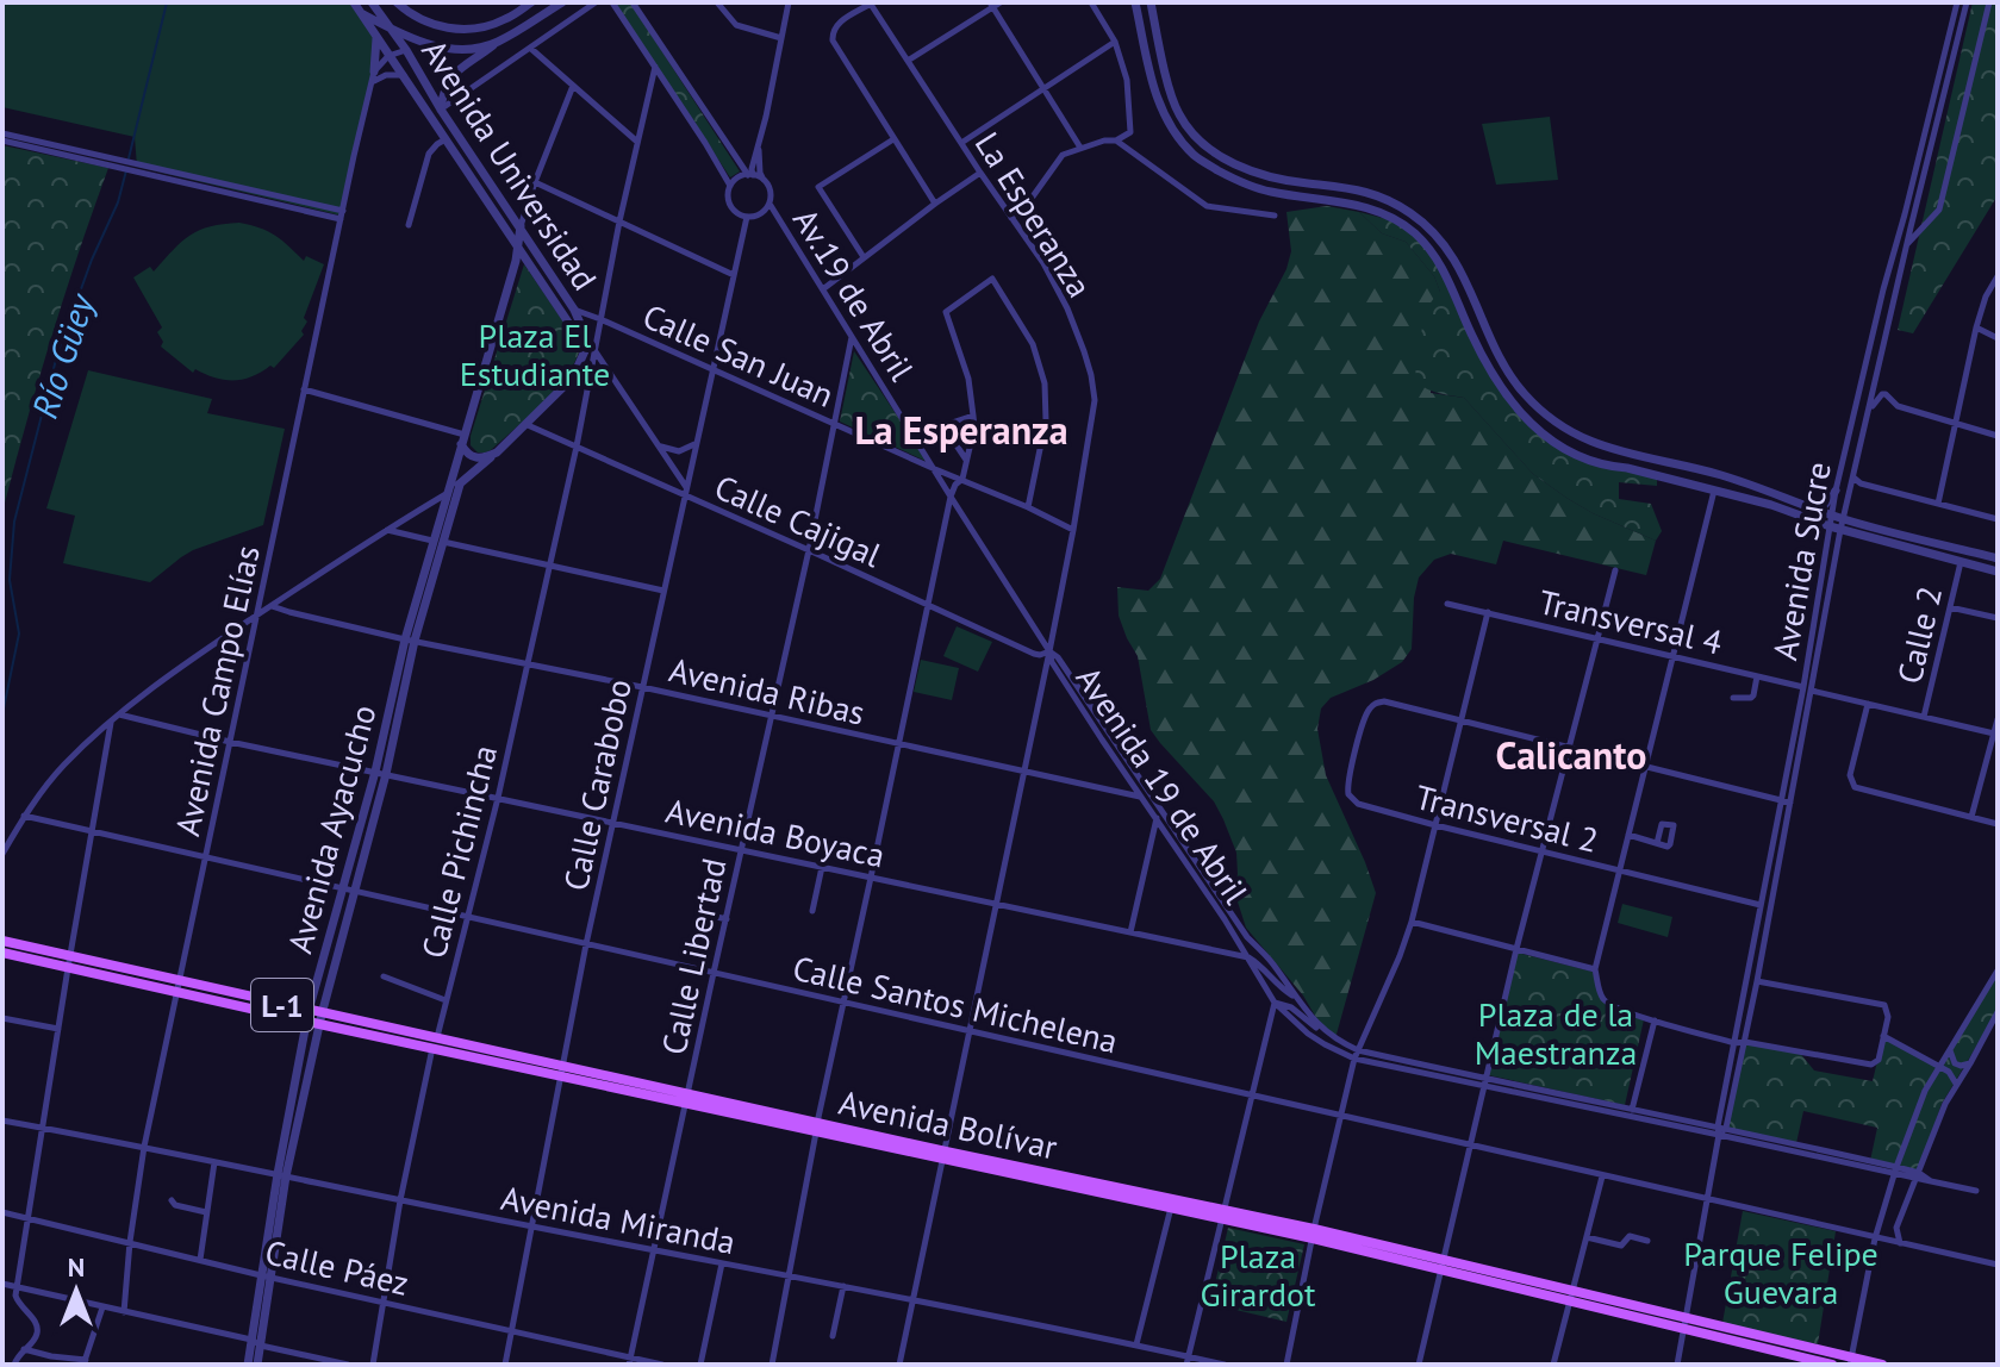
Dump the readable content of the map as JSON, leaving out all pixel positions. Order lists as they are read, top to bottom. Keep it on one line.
{"streets":{"main road":["L-1","Avenida Bolívar"],"street":["Avenida Universidad","La Esperanza","Av.19 de Abril","Calle San Juan","Calle Cajigal","Avenida Sucre","Transversal 4","Calle 2","Avenida Campo Elías","Avenida Ribas","Calle Carabobo","Avenida 19 de Abril","Transversal 2","Avenida Ayacucho","Avenida Boyaca","Calle Pichincha","Calle Libertad","Calle Santos Michelena","Avenida Miranda","Calle Páez"]},"crossings":[["Avenida Universidad","Calle San Juan"],["Avenida Universidad","Avenida Ayacucho"],["Avenida Universidad","Calle Pichincha"],["La Esperanza","Av.19 de Abril"],["La Esperanza","Calle San Juan"],["La Esperanza","Calle Cajigal"],["La Esperanza","Avenida Ribas"],["La Esperanza","Avenida 19 de Abril"],["La Esperanza","Avenida Boyaca"],["La Esperanza","Calle Santos Michelena"],["La Esperanza","Avenida Bolívar"],["La Esperanza","Avenida Miranda"],["Av.19 de Abril","Calle San Juan"],["Av.19 de Abril","Calle Cajigal"],["Av.19 de Abril","Calle Carabobo"],["Av.19 de Abril","Avenida 19 de Abril"],["Av.19 de Abril","Calle Libertad"],["Calle San Juan","Calle Carabobo"],["Calle San Juan","Calle Pichincha"],["Calle San Juan","Calle Libertad"],["Calle Cajigal","Calle Carabobo"],["Calle Cajigal","Avenida 19 de Abril"],["Calle Cajigal","Calle Pichincha"],["Calle Cajigal","Calle Libertad"],["Avenida Sucre","Transversal 4"],["Avenida Sucre","Avenida 19 de Abril"],["Avenida Sucre","Transversal 2"],["Avenida Sucre","Calle Santos Michelena"],["Avenida Sucre","Avenida Bolívar"],["Avenida Campo Elías","Avenida Boyaca"],["Avenida Campo Elías","Calle Santos Michelena"],["Avenida Campo Elías","Avenida Bolívar"],["Avenida Campo Elías","Avenida Miranda"],["Avenida Campo Elías","Calle Páez"],["Avenida Ribas","Calle Carabobo"],["Avenida Ribas","Avenida 19 de Abril"],["Avenida Ribas","Avenida Ayacucho"],["Avenida Ribas","Calle Pichincha"],["Avenida Ribas","Calle Libertad"],["Calle Carabobo","Avenida Boyaca"],["Calle Carabobo","Calle Santos Michelena"],["Calle Carabobo","Avenida Bolívar"],["Calle Carabobo","Avenida Miranda"],["Calle Carabobo","Calle Páez"],["Avenida 19 de Abril","Avenida Boyaca"],["Avenida Ayacucho","Avenida Boyaca"],["Avenida Ayacucho","Calle Santos Michelena"],["Avenida Ayacucho","Avenida Bolívar"],["Avenida Ayacucho","Avenida Miranda"],["Avenida Ayacucho","Calle Páez"],["Avenida Boyaca","Calle Pichincha"],["Avenida Boyaca","Calle Libertad"],["Calle Pichincha","Calle Santos Michelena"],["Calle Pichincha","Avenida Bolívar"],["Calle Pichincha","Avenida Miranda"],["Calle Pichincha","Calle Páez"],["Calle Libertad","Calle Santos Michelena"],["Calle Libertad","Avenida Bolívar"],["Calle Libertad","Avenida Miranda"],["Calle Libertad","Calle Páez"]],"districts":["La Esperanza","Calicanto"],"water":["Río Güey"],"parks":["Plaza El Estudiante","Plaza de la Maestranza","Parque Felipe Guevara","Plaza Girardot"],"north":"top"}
